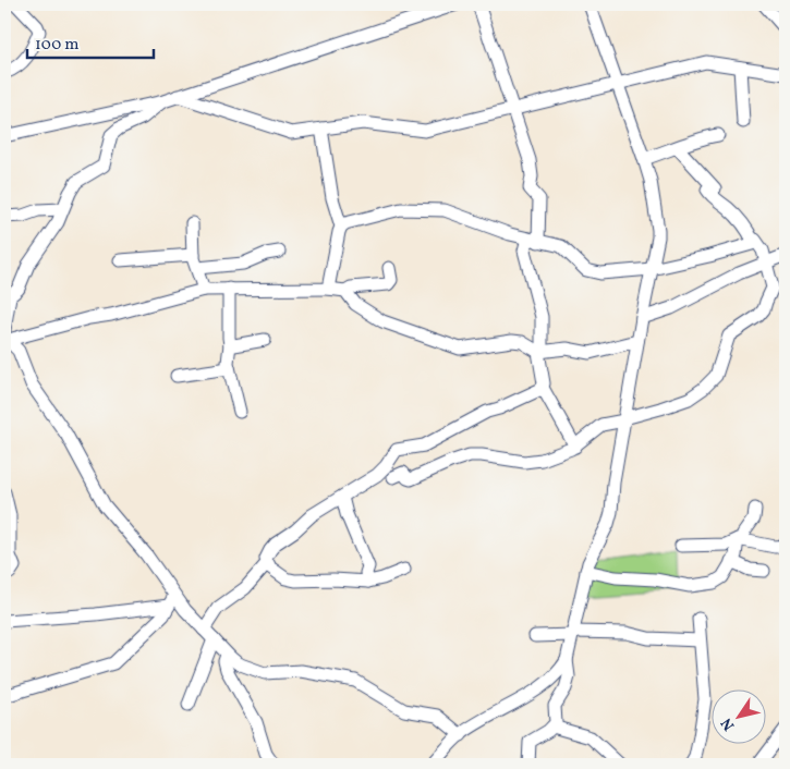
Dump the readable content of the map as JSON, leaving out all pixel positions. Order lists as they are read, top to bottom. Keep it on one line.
{"scale_bar":"100 m","north":"bottom left"}
